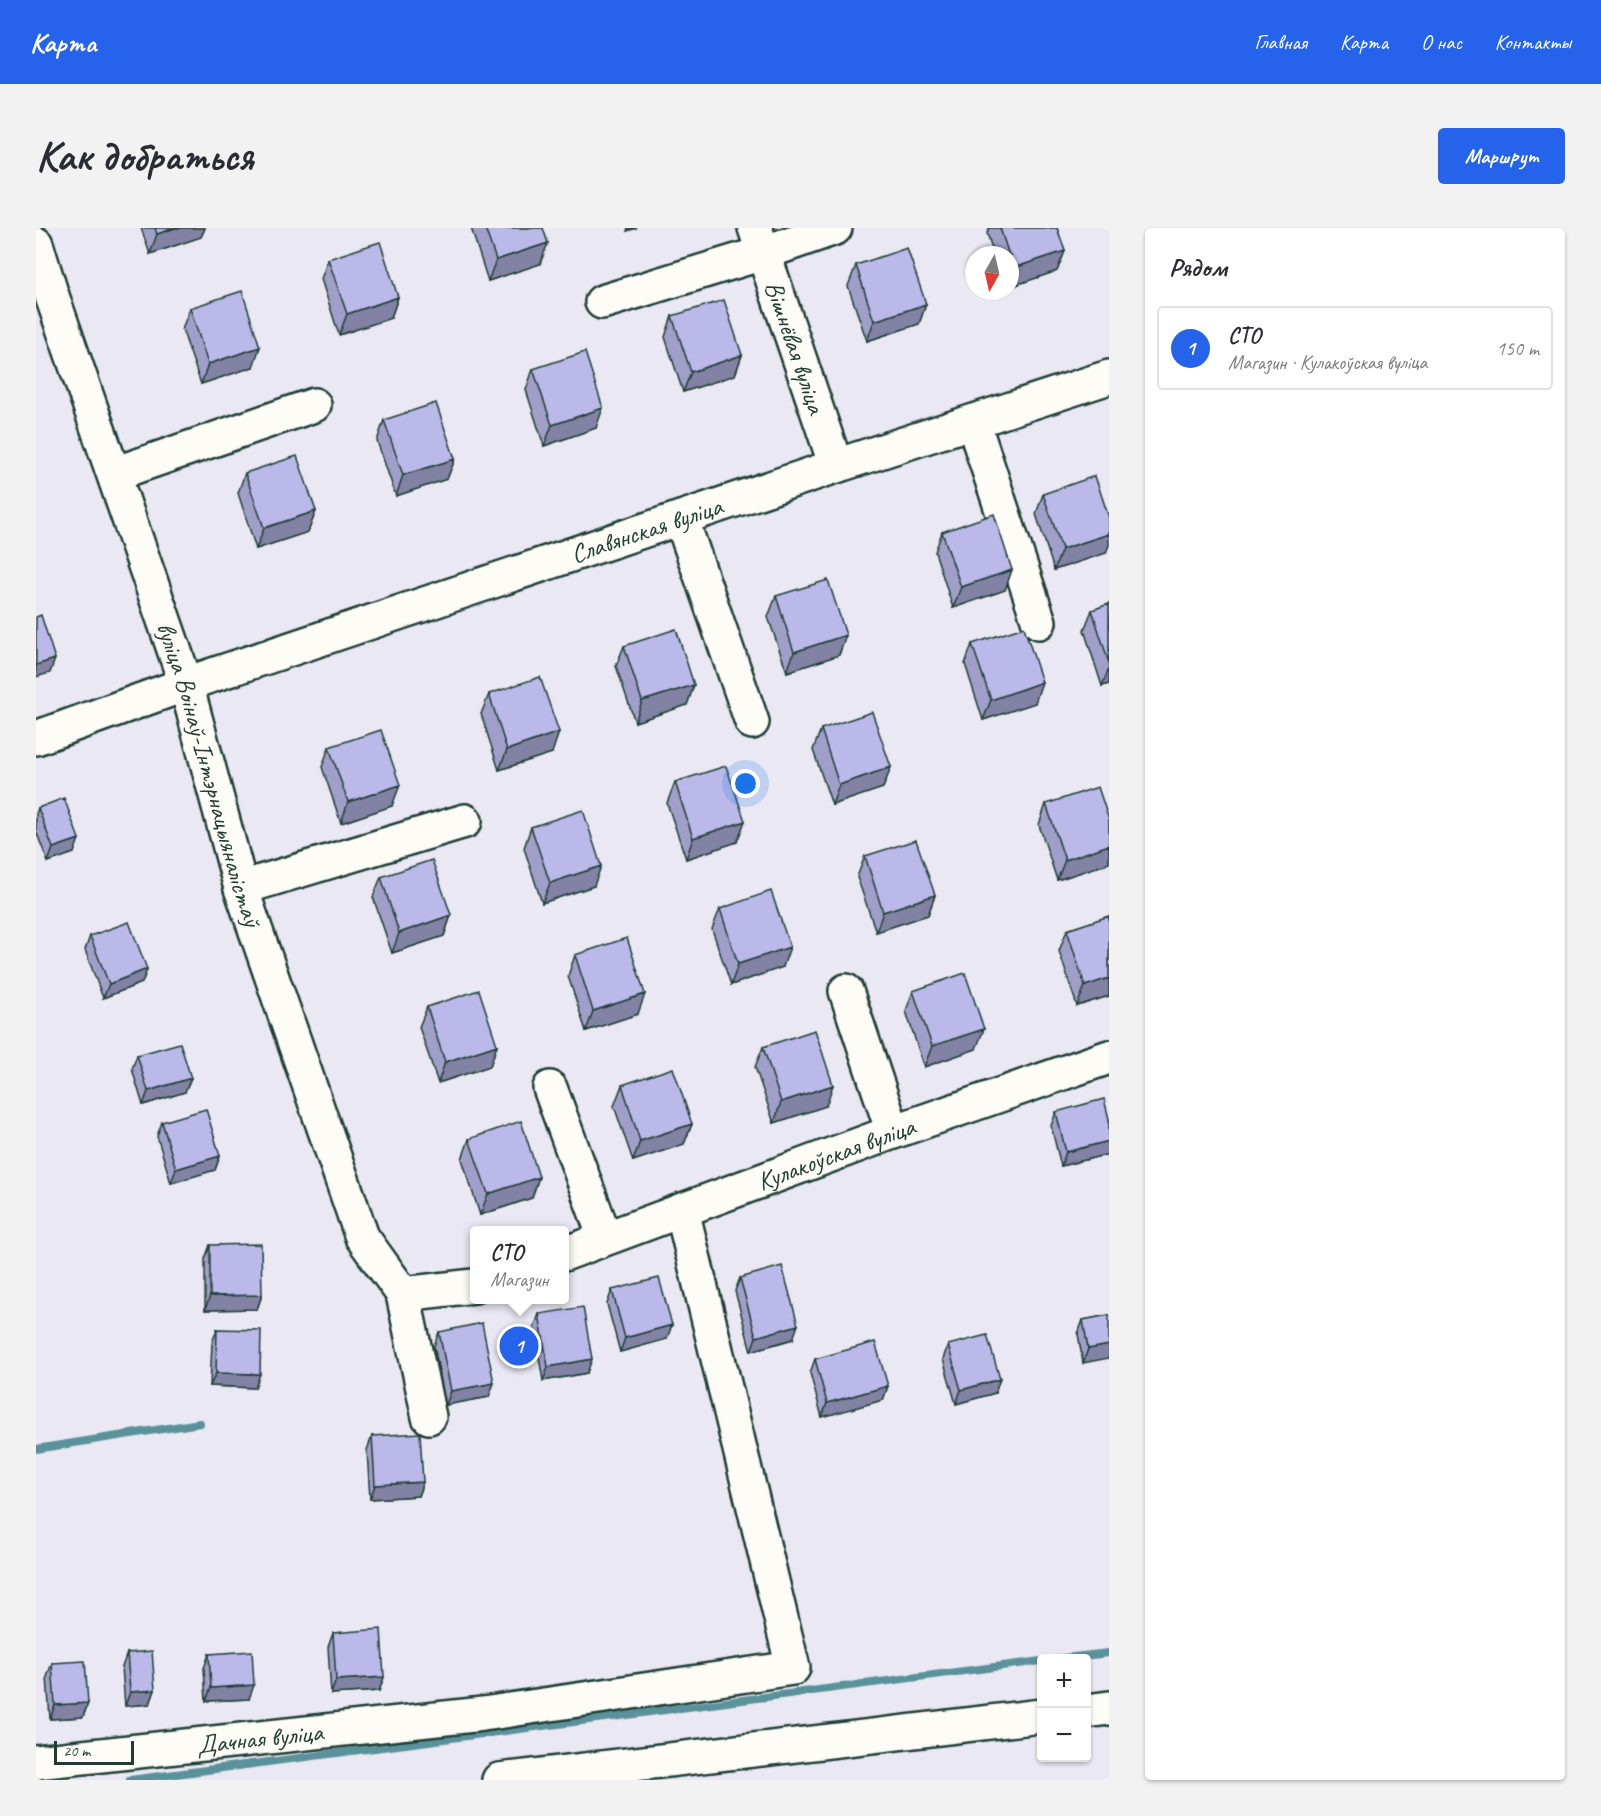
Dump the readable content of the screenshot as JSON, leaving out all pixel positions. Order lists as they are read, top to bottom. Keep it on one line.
{"streets":{"street":["Вішнёвая вуліца","Славянская вуліца","вуліца Воінаў-Інтэрнацыяналістаў","Кулакоўская вуліца","Дачная вуліца"]},"crossings":[["Вішнёвая вуліца","Славянская вуліца"],["Славянская вуліца","вуліца Воінаў-Інтэрнацыяналістаў"],["Кулакоўская вуліца","Дачная вуліца"]],"scale_bar":"20 m","north":"bottom","page":{"header":"Карта","nav":["Главная","Карта","О нас","Контакты"],"buttons":"Маршрут","title":"Как добраться","heading":"Рядом","list":[{"mark":"1","name":"СТО","note":"Магазин · Кулакоўская вуліца","value":"150 m"}],"popup":["СТО","Магазин"],"pins":"1","map_buttons":["+","−"],"scale":"20 m"}}
